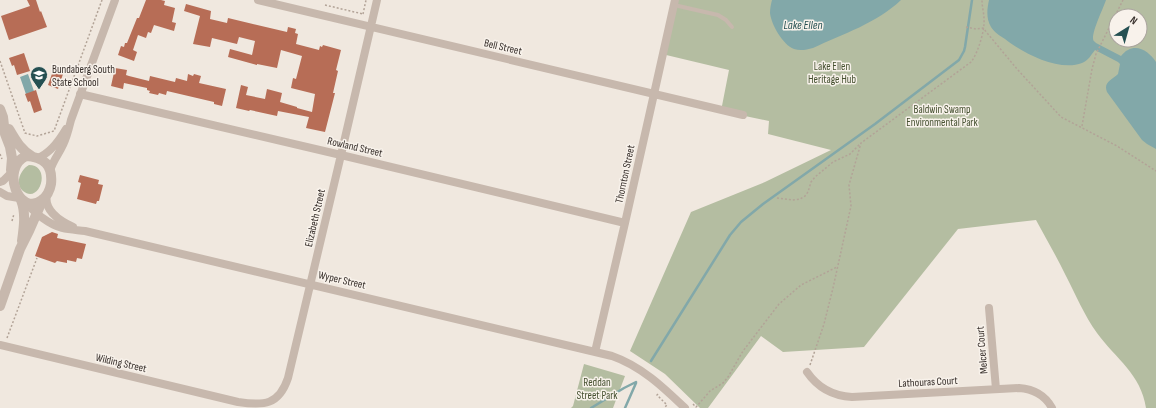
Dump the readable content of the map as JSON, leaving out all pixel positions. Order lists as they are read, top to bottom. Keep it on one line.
{"streets":{"street":["Bell Street","Rowland Street","Thornton Street","Elizabeth Street","Wyper Street","Melcer Court","Wilding Street","Lathouras Court"]},"crossings":[["Bell Street","Thornton Street"],["Bell Street","Elizabeth Street"],["Rowland Street","Thornton Street"],["Rowland Street","Elizabeth Street"],["Thornton Street","Wyper Street"],["Elizabeth Street","Wyper Street"],["Elizabeth Street","Wilding Street"],["Melcer Court","Lathouras Court"]],"water":["Lake Ellen"],"parks":["Lake Ellen Heritage Hub","Baldwin Swamp Environmental Park","Reddan Street Park"],"places":{"school or university":["Bundaberg South State School"]},"north":"top right"}
